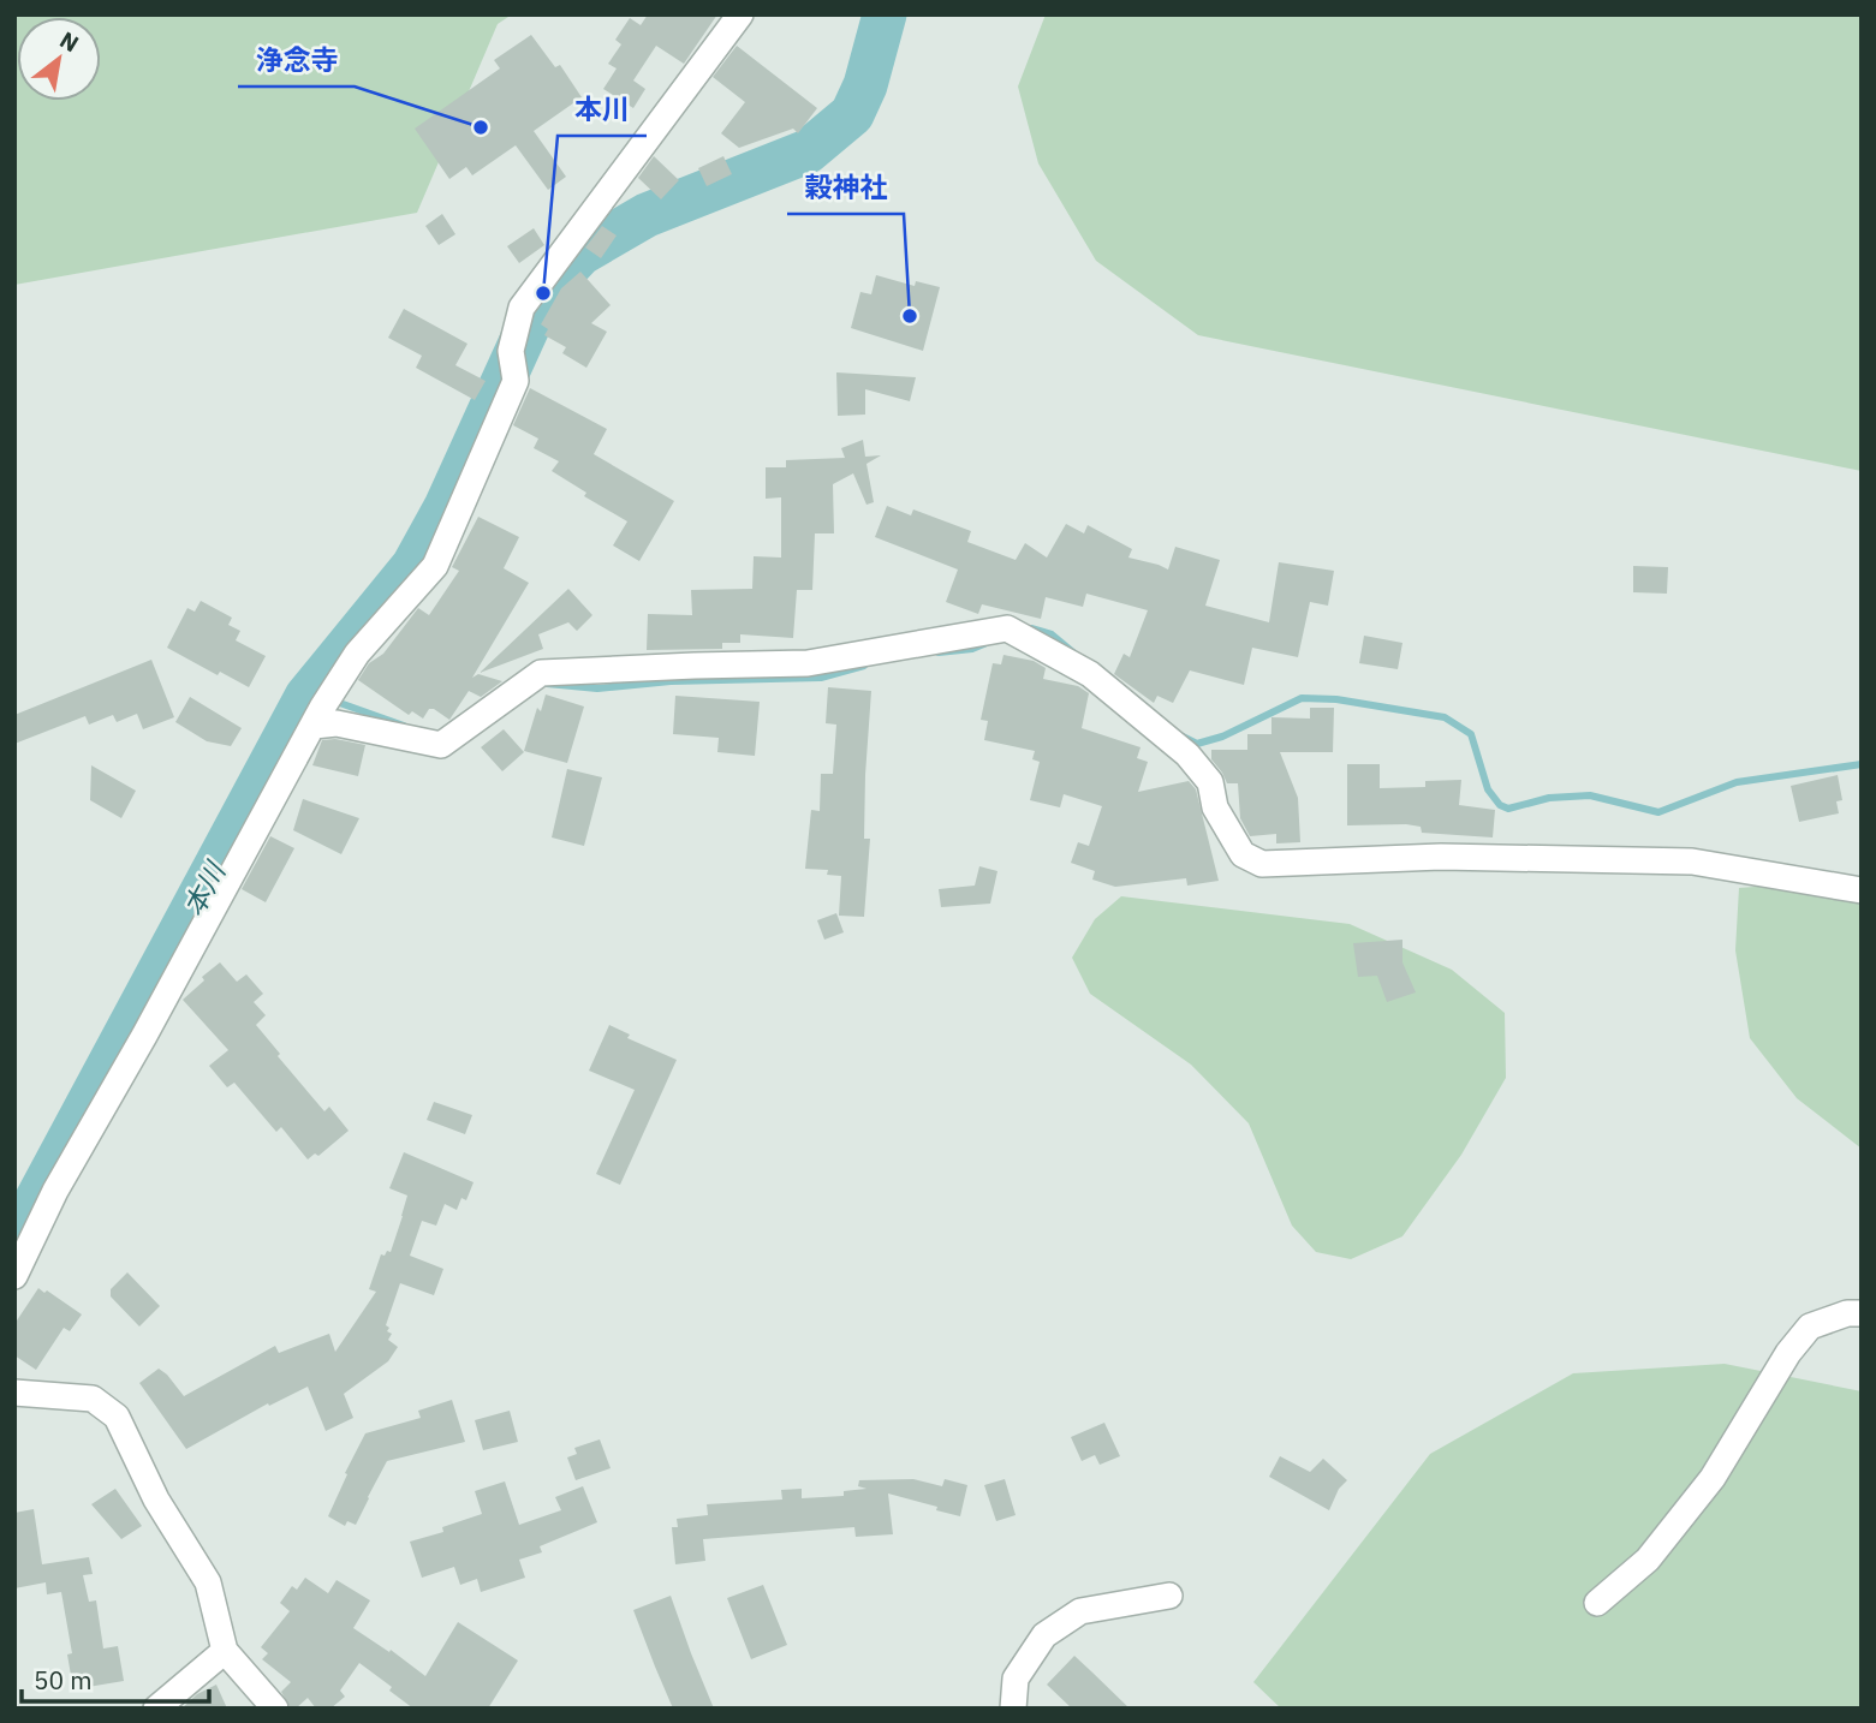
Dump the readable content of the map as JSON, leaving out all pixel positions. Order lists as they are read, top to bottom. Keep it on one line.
{"water":["本川"],"places":["浄念寺","本川","穀神社"],"scale_bar":"50 m","north":"top right"}
